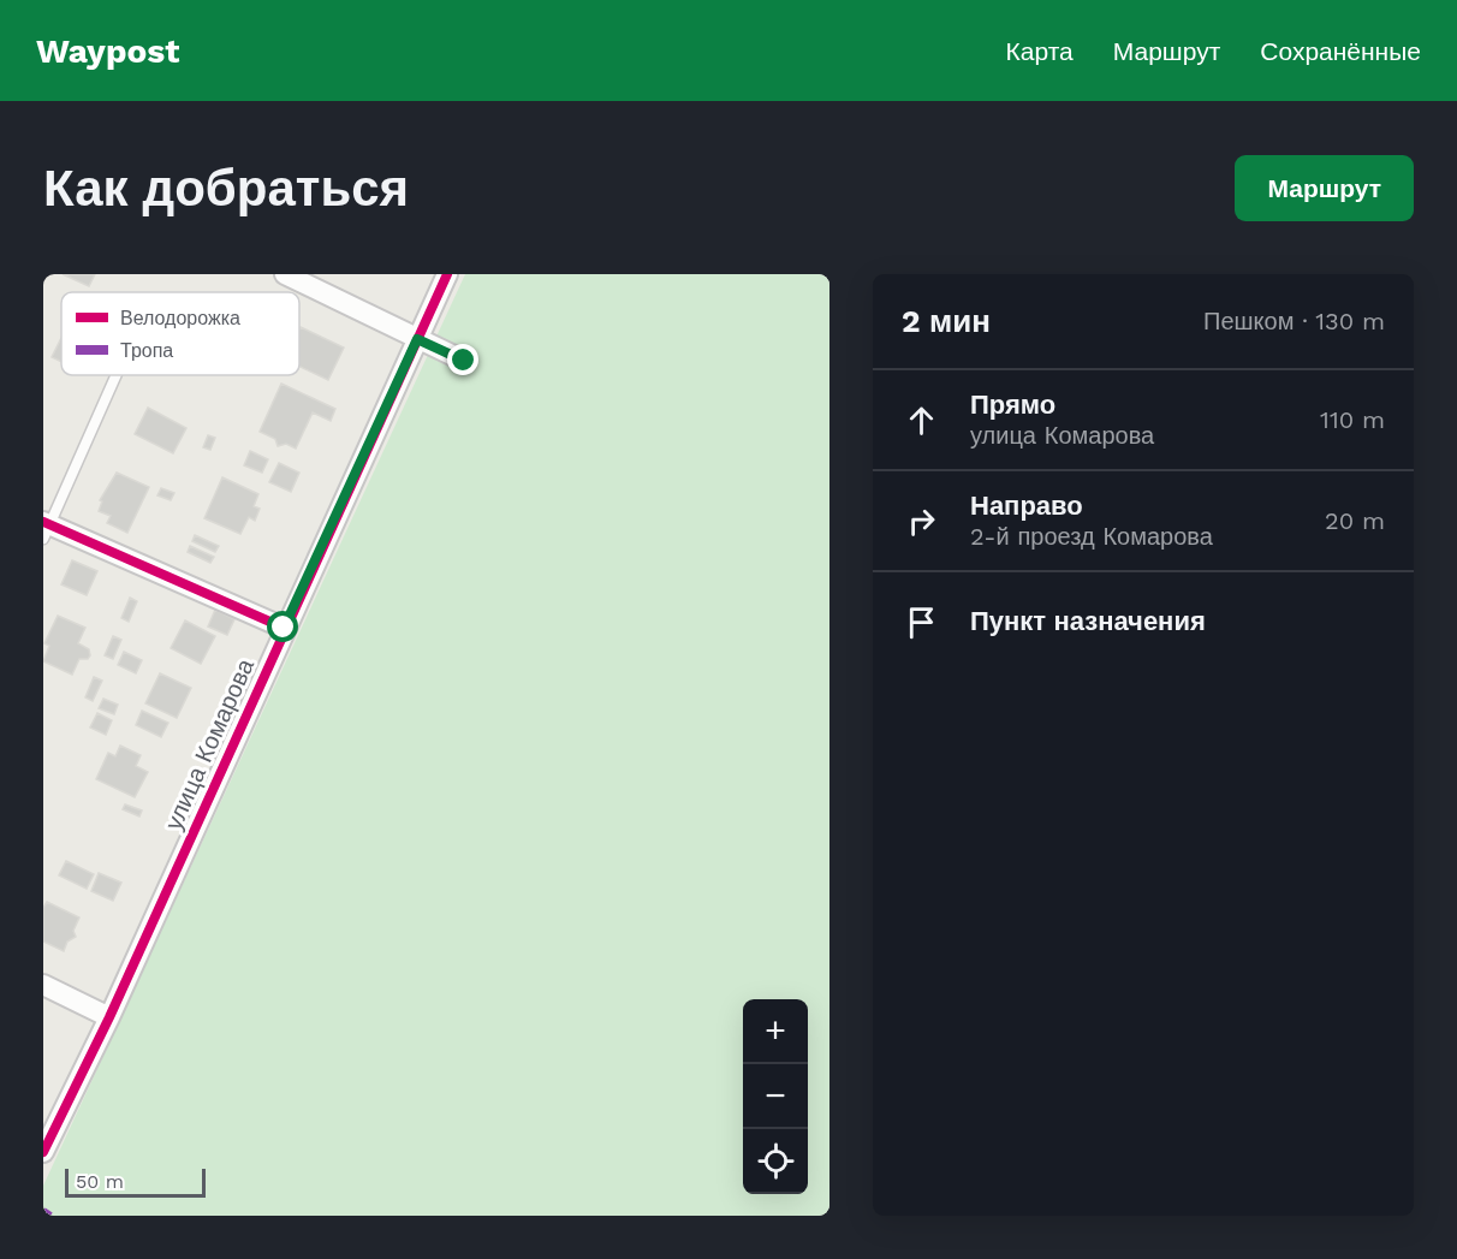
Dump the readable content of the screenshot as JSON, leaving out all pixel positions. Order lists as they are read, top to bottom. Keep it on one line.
{"streets":{"street":["улица Комарова"]},"legend":["Велодорожка","Тропа"],"scale_bar":"50 m","page":{"header":"Waypost","nav":["Карта","Маршрут","Сохранённые"],"buttons":"Маршрут","title":"Как добраться","heading":["2 мин","Пешком · 130 m"],"list":[["Прямо","улица Комарова","110 m"],["Направо","2-й проезд Комарова","20 m"],"Пункт назначения"],"map_buttons":["+","−"],"scale":"50 m"}}
